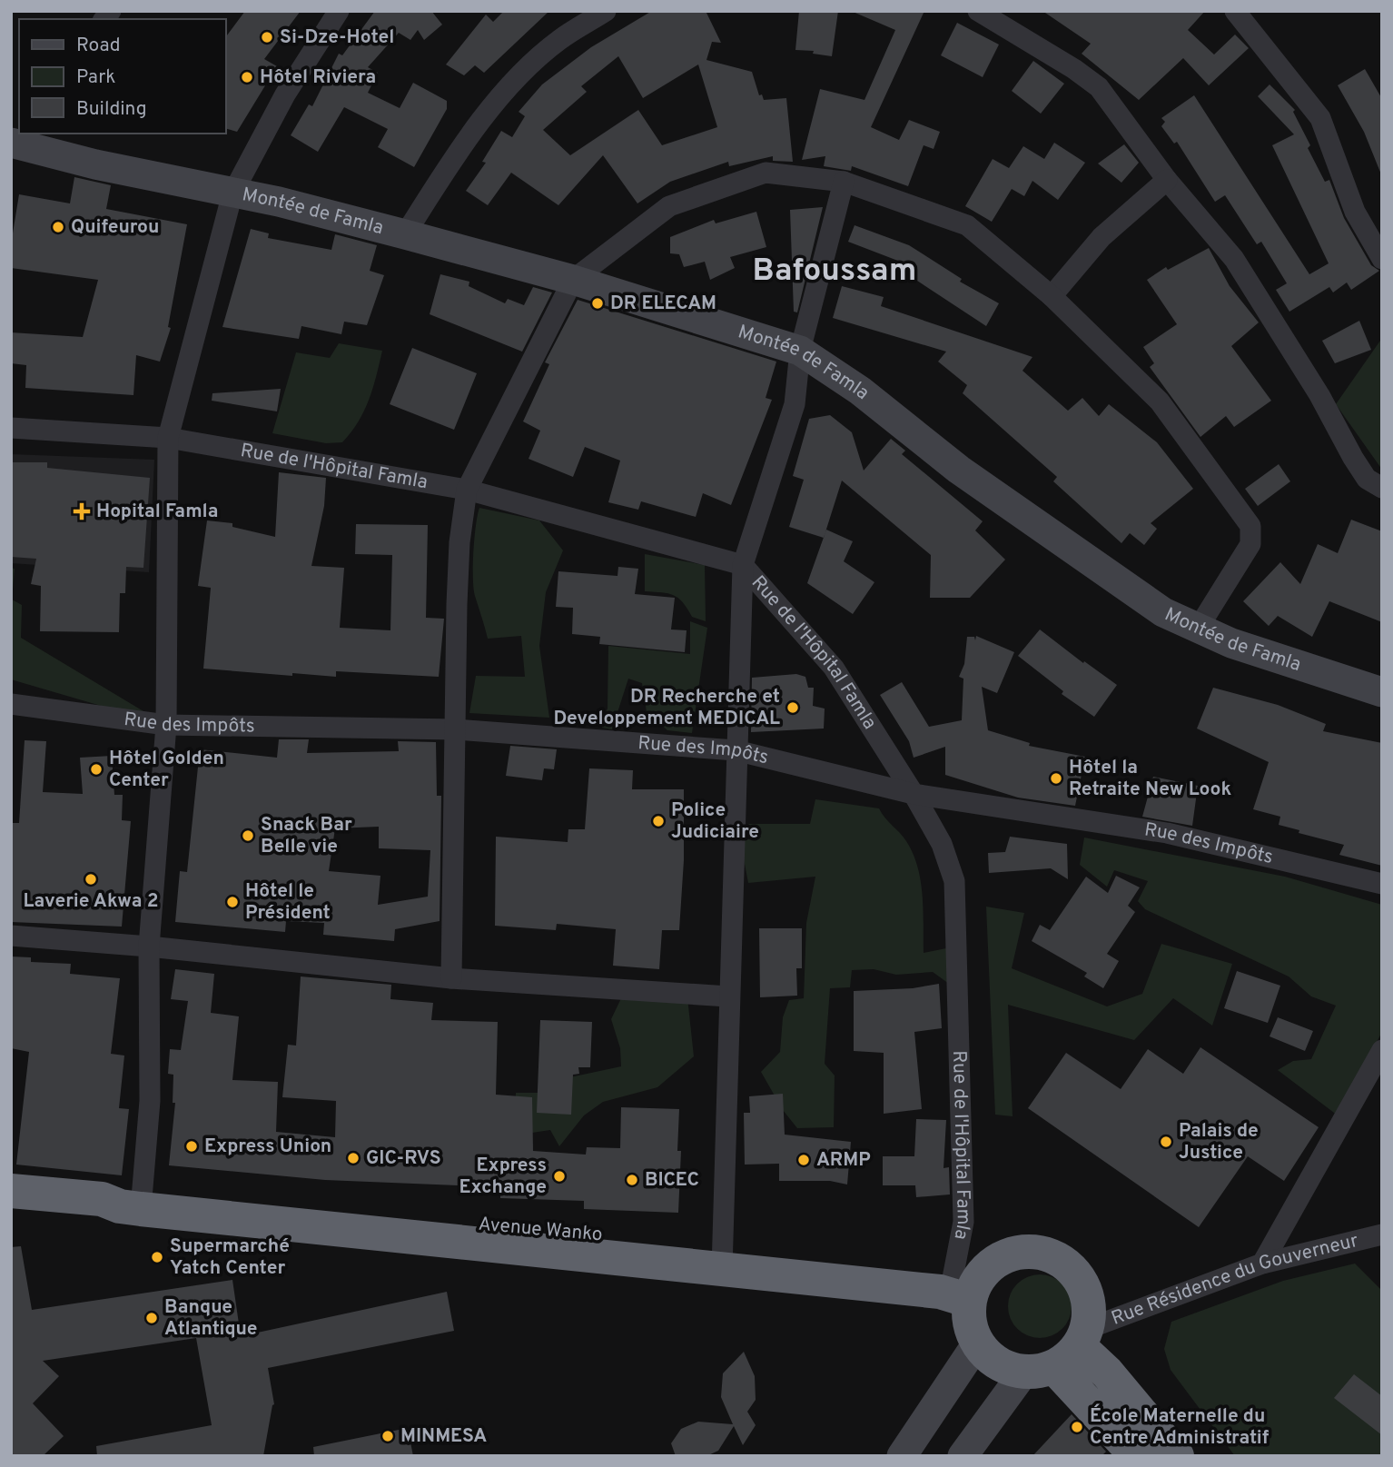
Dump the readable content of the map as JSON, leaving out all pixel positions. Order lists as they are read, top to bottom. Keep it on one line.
{"streets":{"highway":["Avenue Wanko"],"street":["Montée de Famla","Rue de l'Hôpital Famla","Rue des Impôts","Rue Résidence du Gouverneur"]},"crossings":[["Rue de l'Hôpital Famla","Rue des Impôts"],["Rue de l'Hôpital Famla","Avenue Wanko"],["Rue de l'Hôpital Famla","Rue Résidence du Gouverneur"],["Avenue Wanko","Rue Résidence du Gouverneur"]],"districts":["Bafoussam"],"places":{"other":["Si-Dze-Hotel","Hôtel Riviera","Quifeurou","DR ELECAM","DR Recherche et Developpement MEDICAL","Hôtel Golden Center","Hôtel la Retraite New Look","Police Judiciaire","Snack Bar Belle vie","Laverie Akwa 2","Hôtel le Président","Palais de Justice","Express Union","GIC-RVS","ARMP","Express Exchange","BICEC","Supermarché Yatch Center","Banque Atlantique","École Maternelle du Centre Administratif","MINMESA"],"health":["Hopital Famla"]},"legend":["Road","Park","Building"]}
